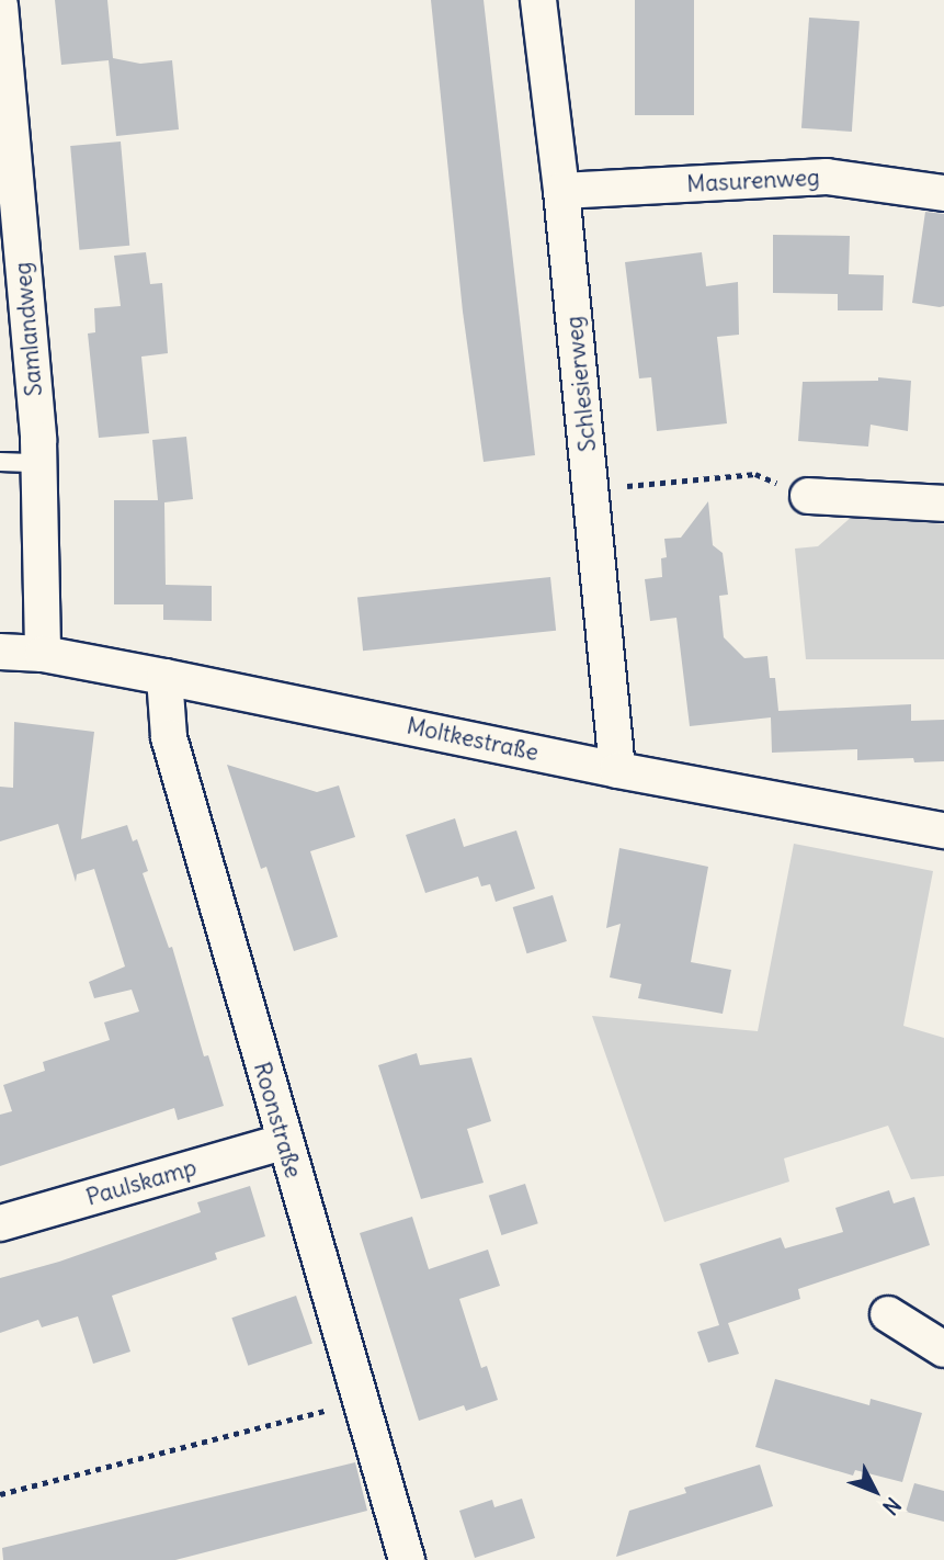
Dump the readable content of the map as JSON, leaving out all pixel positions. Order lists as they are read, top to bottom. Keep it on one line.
{"streets":{"street":["Masurenweg","Samlandweg","Schlesierweg","Moltkestraße","Roonstraße","Paulskamp"]},"crossings":[["Masurenweg","Schlesierweg"],["Samlandweg","Moltkestraße"],["Schlesierweg","Moltkestraße"],["Moltkestraße","Roonstraße"],["Roonstraße","Paulskamp"]],"north":"bottom right"}
